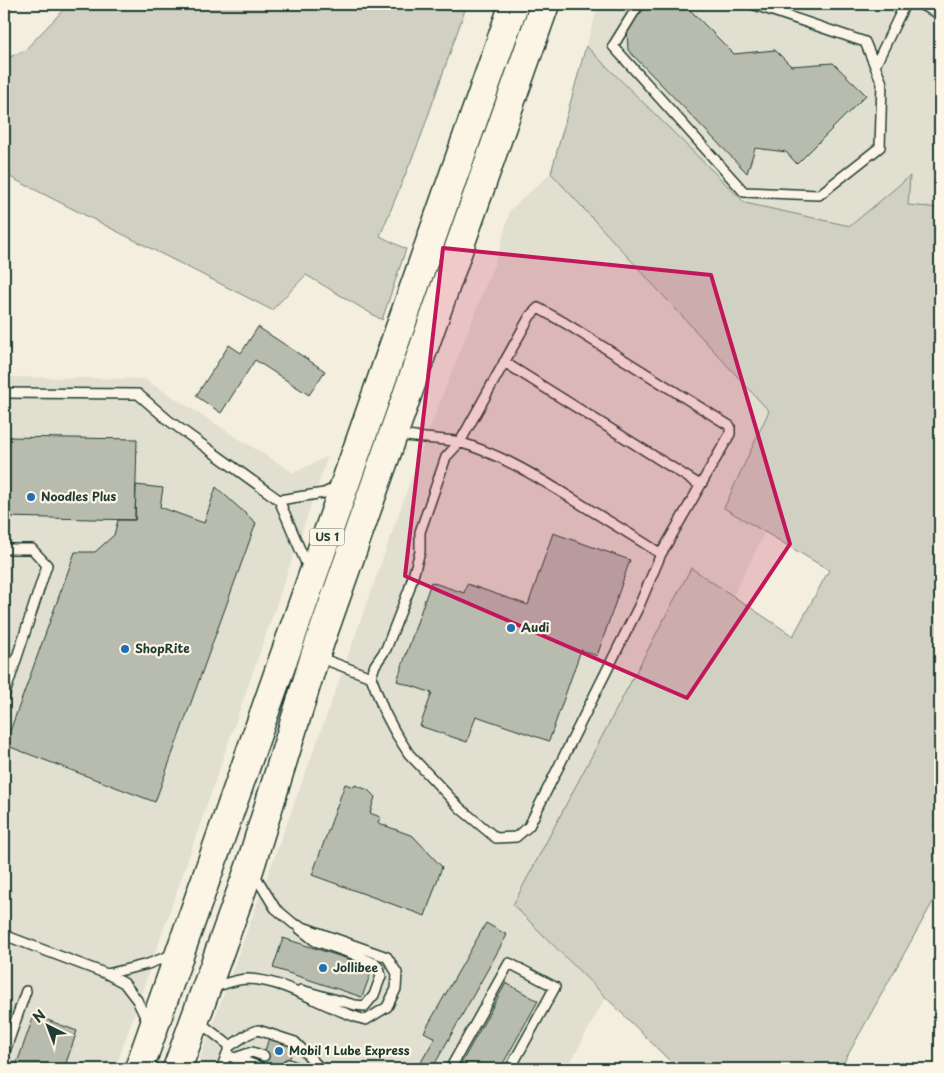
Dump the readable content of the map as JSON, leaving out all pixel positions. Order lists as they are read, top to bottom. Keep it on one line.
{"streets":{"highway":["US 1"]},"places":["Noodles Plus","Audi","ShopRite","Jollibee","Mobil 1 Lube Express"],"north":"top left"}
